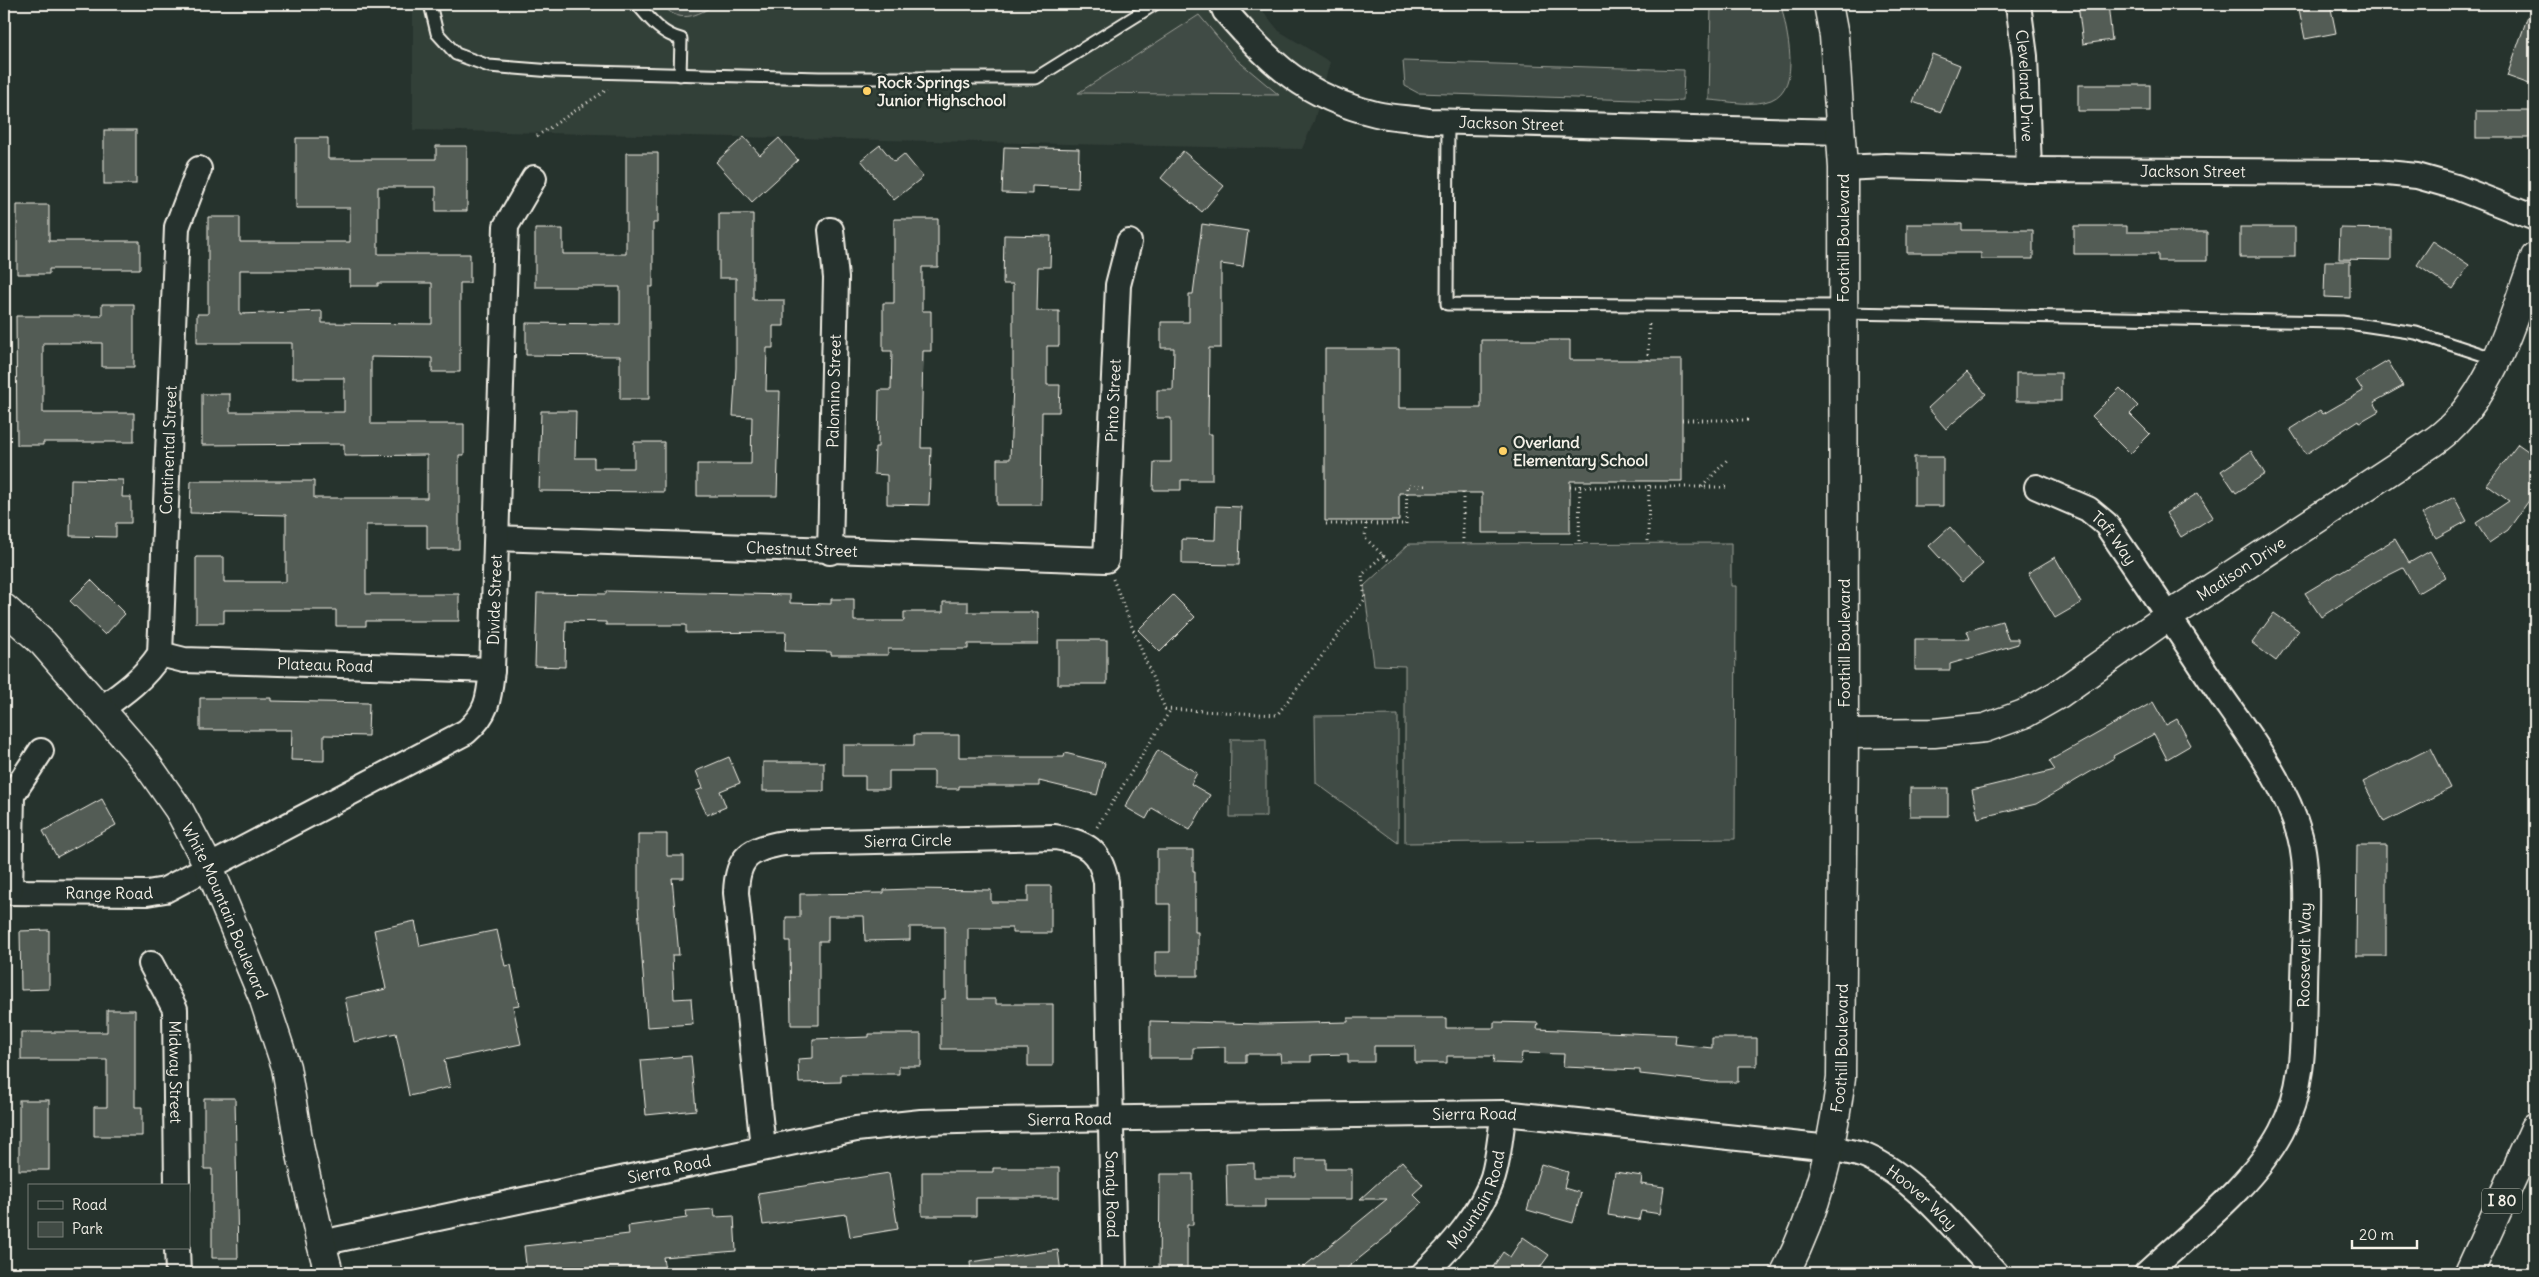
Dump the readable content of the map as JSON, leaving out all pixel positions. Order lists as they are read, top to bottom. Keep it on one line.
{"streets":{"main road":["Foothill Boulevard","Madison Drive","White Mountain Boulevard","I 80"],"street":["Cleveland Drive","Jackson Street","Palomino Street","Pinto Street","Continental Street","Taft Way","Chestnut Street","Divide Street","Plateau Road","Sierra Circle","Range Road","Roosevelt Way","Midway Street","Sierra Road","Sandy Road","Mountain Road","Hoover Way"]},"crossings":[["Cleveland Drive","Jackson Street"],["Jackson Street","Foothill Boulevard"],["Foothill Boulevard","Madison Drive"],["Foothill Boulevard","Sierra Road"],["Foothill Boulevard","Hoover Way"],["Palomino Street","Chestnut Street"],["Pinto Street","Chestnut Street"],["Continental Street","Plateau Road"],["Taft Way","Madison Drive"],["Taft Way","Roosevelt Way"],["Chestnut Street","Divide Street"],["Madison Drive","Roosevelt Way"],["Divide Street","Plateau Road"],["Divide Street","Range Road"],["Divide Street","White Mountain Boulevard"],["Sierra Circle","Sierra Road"],["Sierra Circle","Sandy Road"],["Range Road","White Mountain Boulevard"],["White Mountain Boulevard","Sierra Road"],["Sierra Road","Sandy Road"],["Sierra Road","Mountain Road"],["Sierra Road","Hoover Way"]],"places":["Rock Springs Junior Highschool","Overland Elementary School"],"legend":["Road","Park"],"scale_bar":"20 m"}
